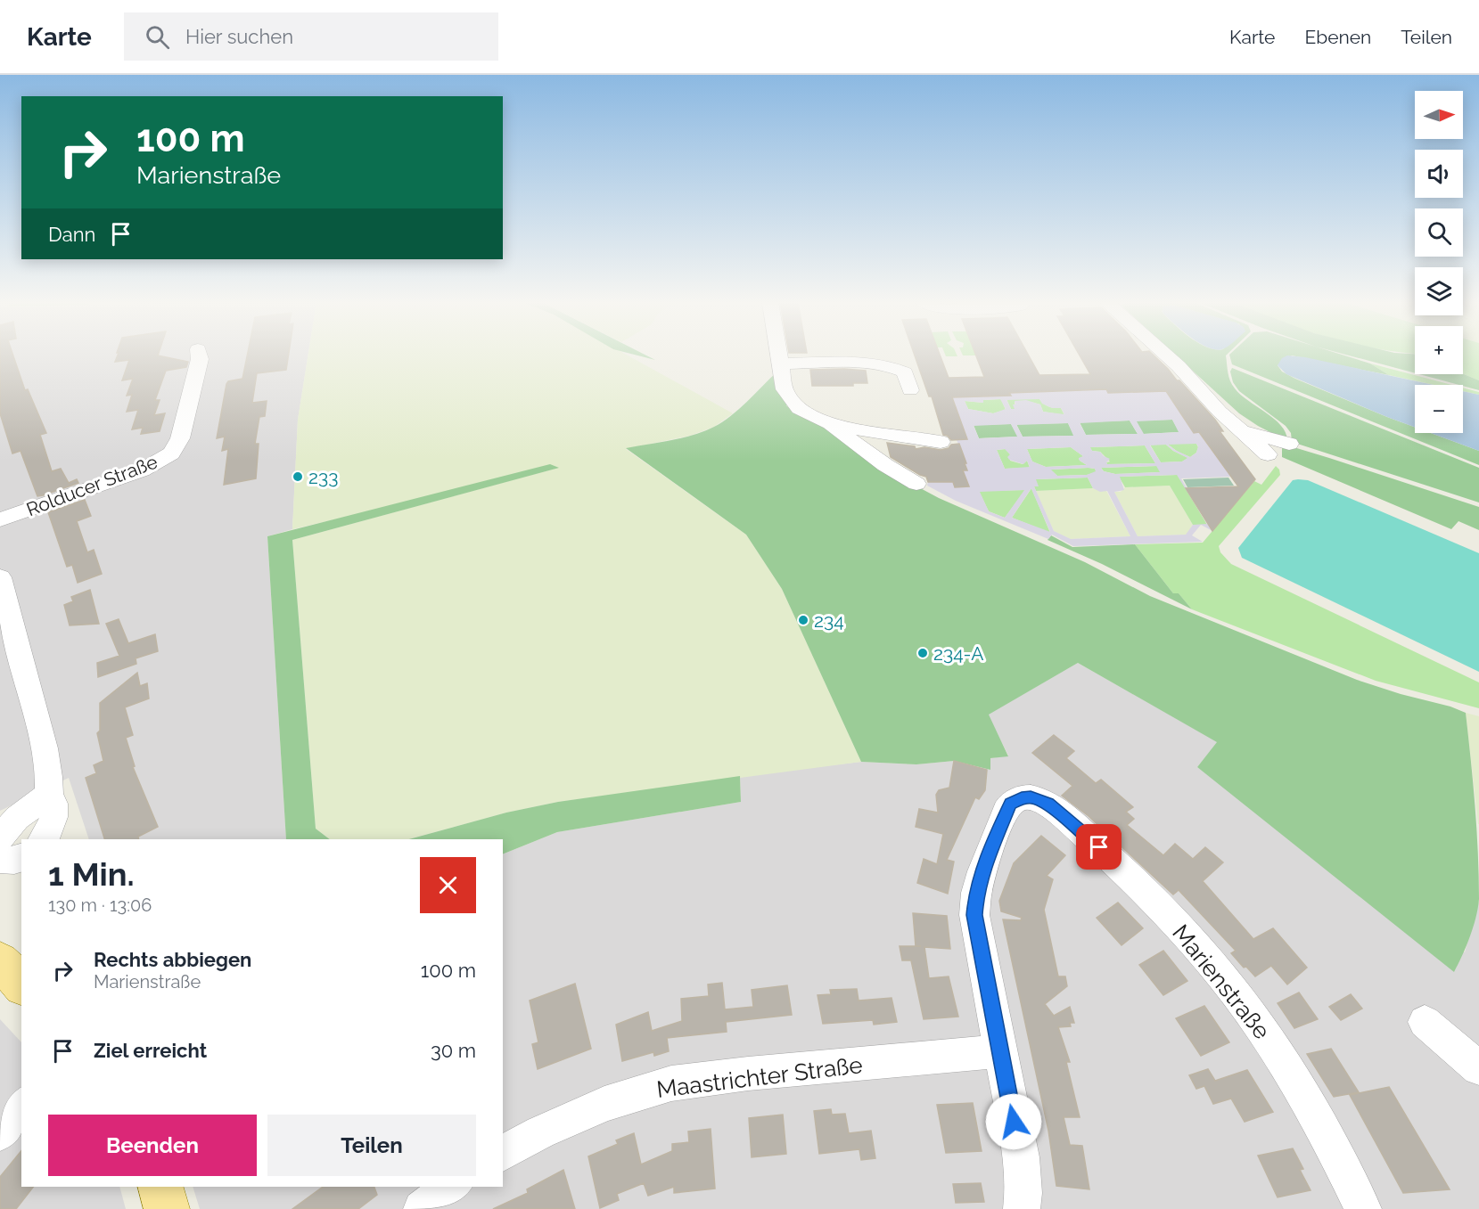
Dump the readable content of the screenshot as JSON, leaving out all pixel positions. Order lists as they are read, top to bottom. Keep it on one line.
{"streets":{"street":["Rolducer Straße","Marienstraße","Maastrichter Straße"]},"crossings":[["Marienstraße","Maastrichter Straße"]],"places":["233","234","234-A"],"north":"right","page":{"header":"Karte","search":"Hier suchen","nav":["Karte","Ebenen","Teilen"],"map_buttons":["+","−"],"turn":["100 m","Marienstraße"],"then":"Dann","heading":["1 Min.","130 m · 13:06"],"list":[{"name":"Rechts abbiegen","note":"Marienstraße","value":"100 m"},{"name":"Ziel erreicht","value":"30 m"}],"buttons":["Beenden","Teilen"]}}
